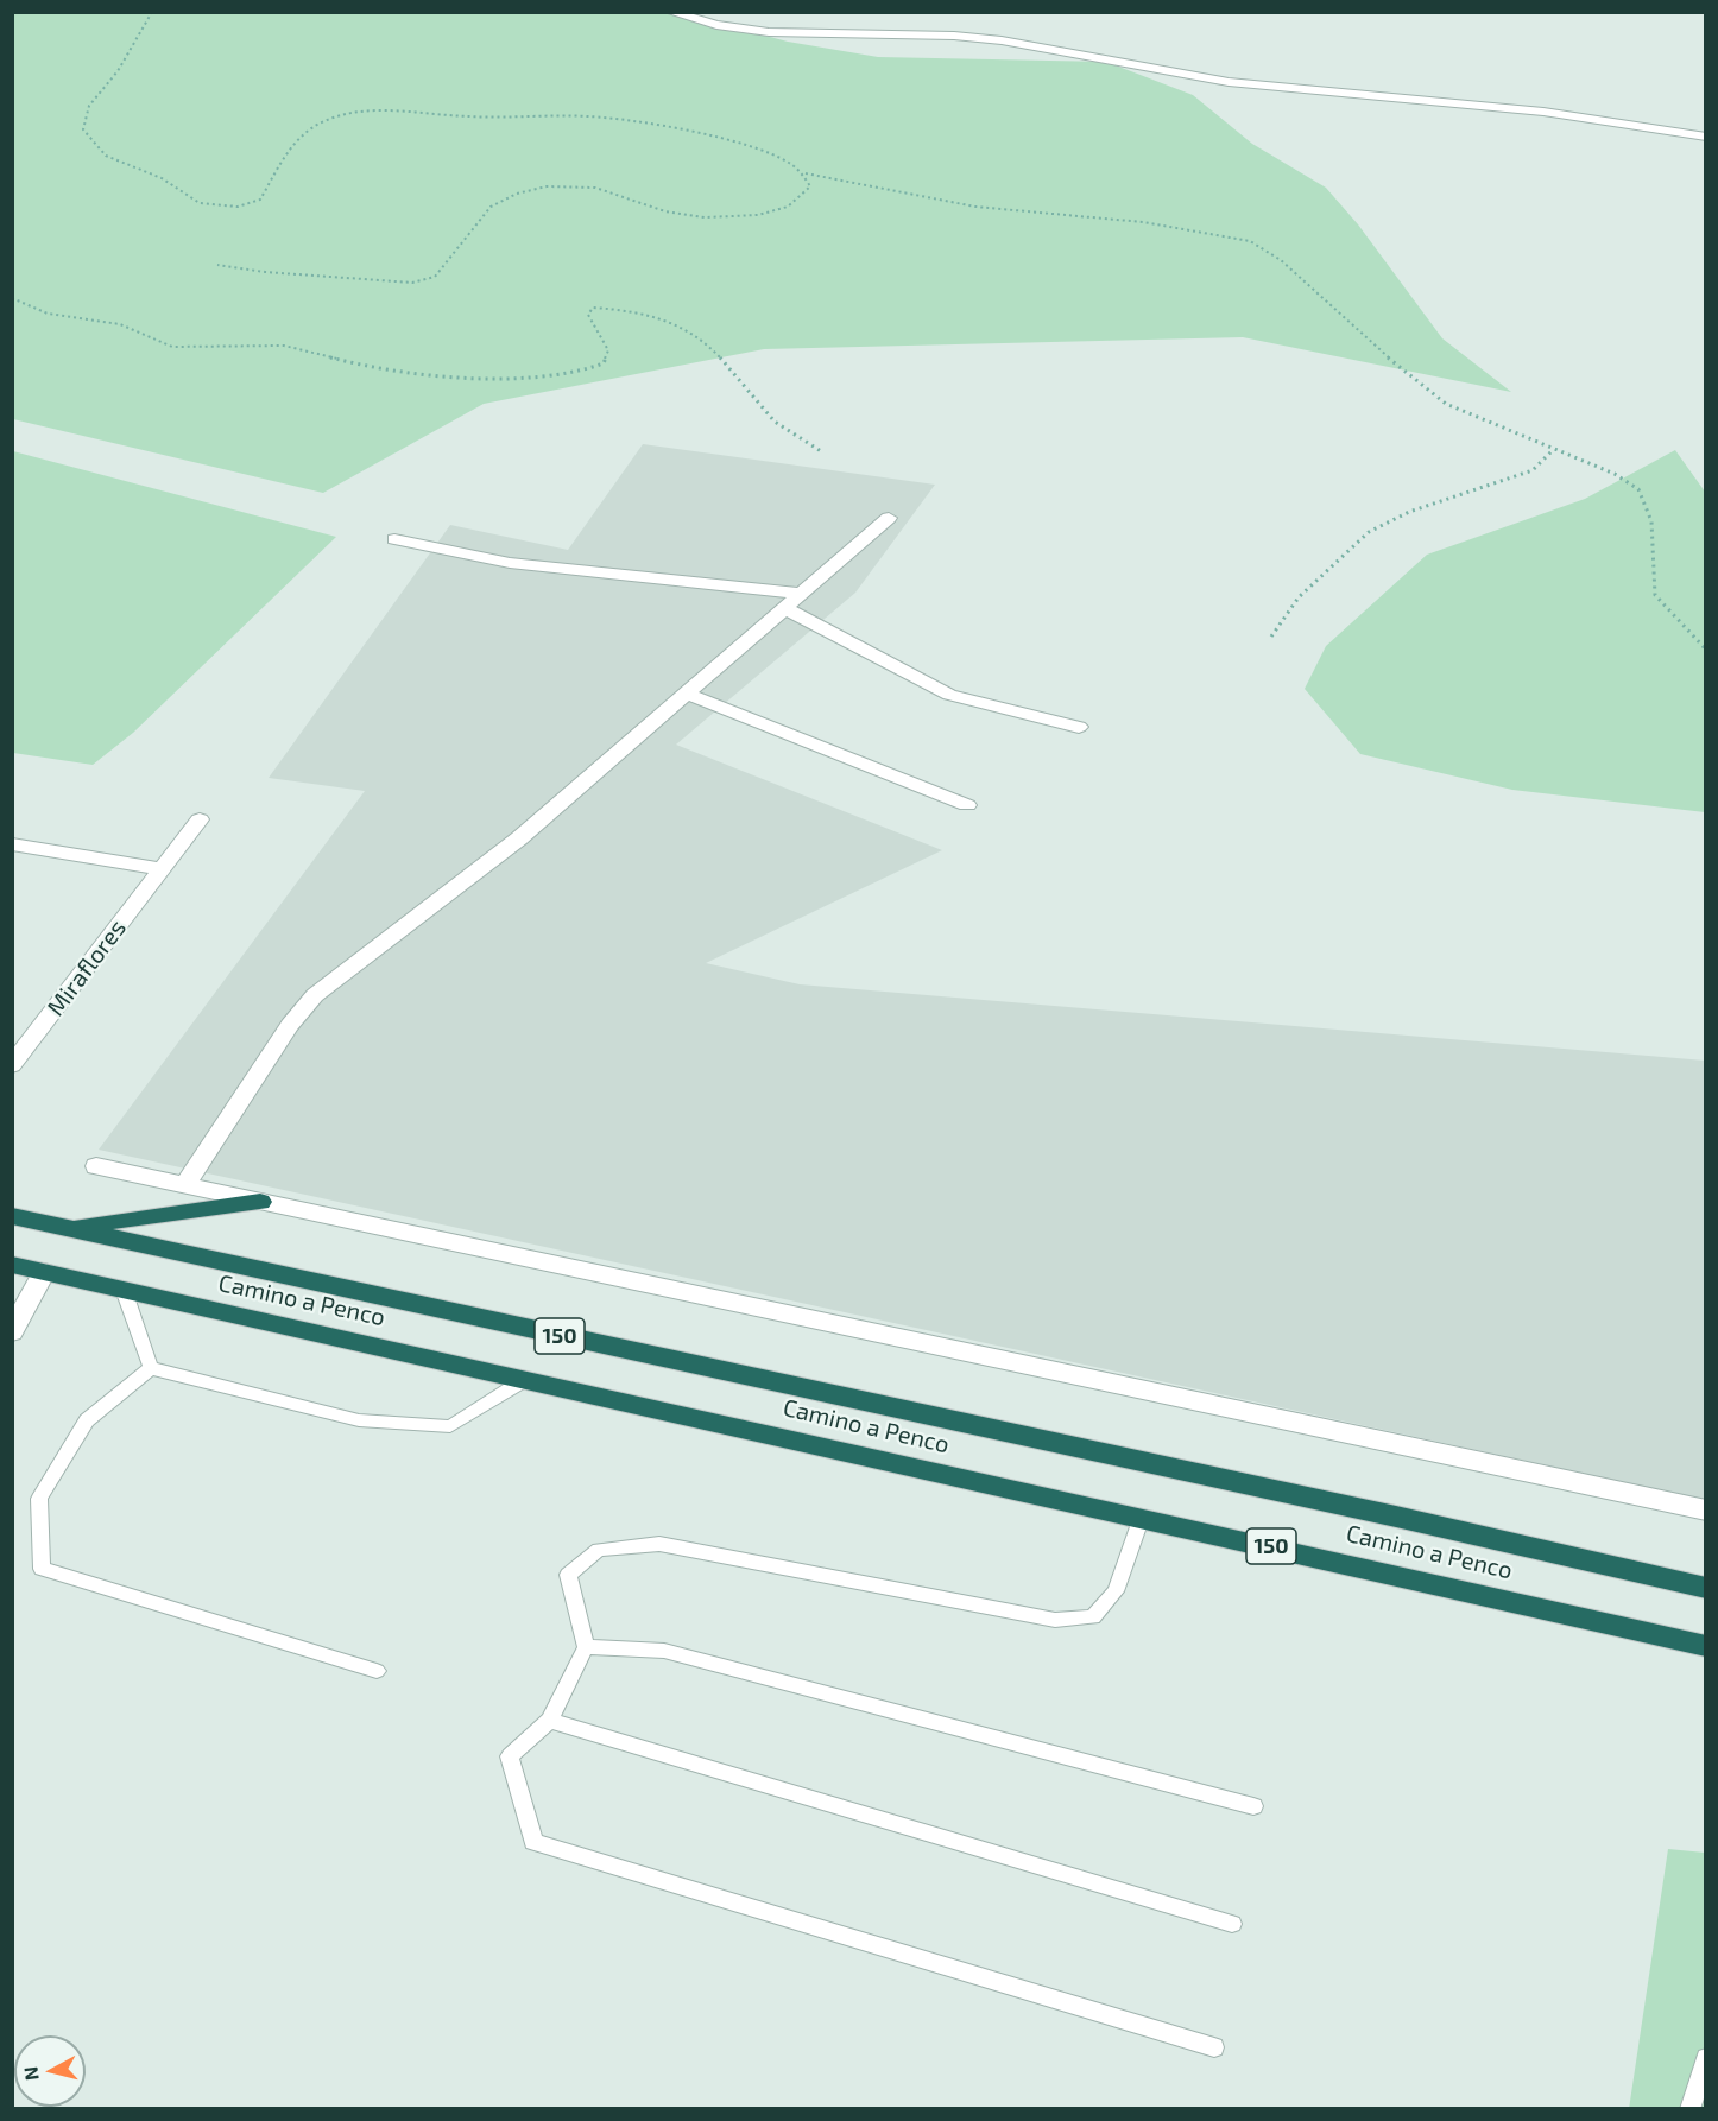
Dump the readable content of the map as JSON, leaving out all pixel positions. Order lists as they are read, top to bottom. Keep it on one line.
{"streets":{"highway":["Camino a Penco","150"],"street":["Miraflores"]},"north":"left"}
